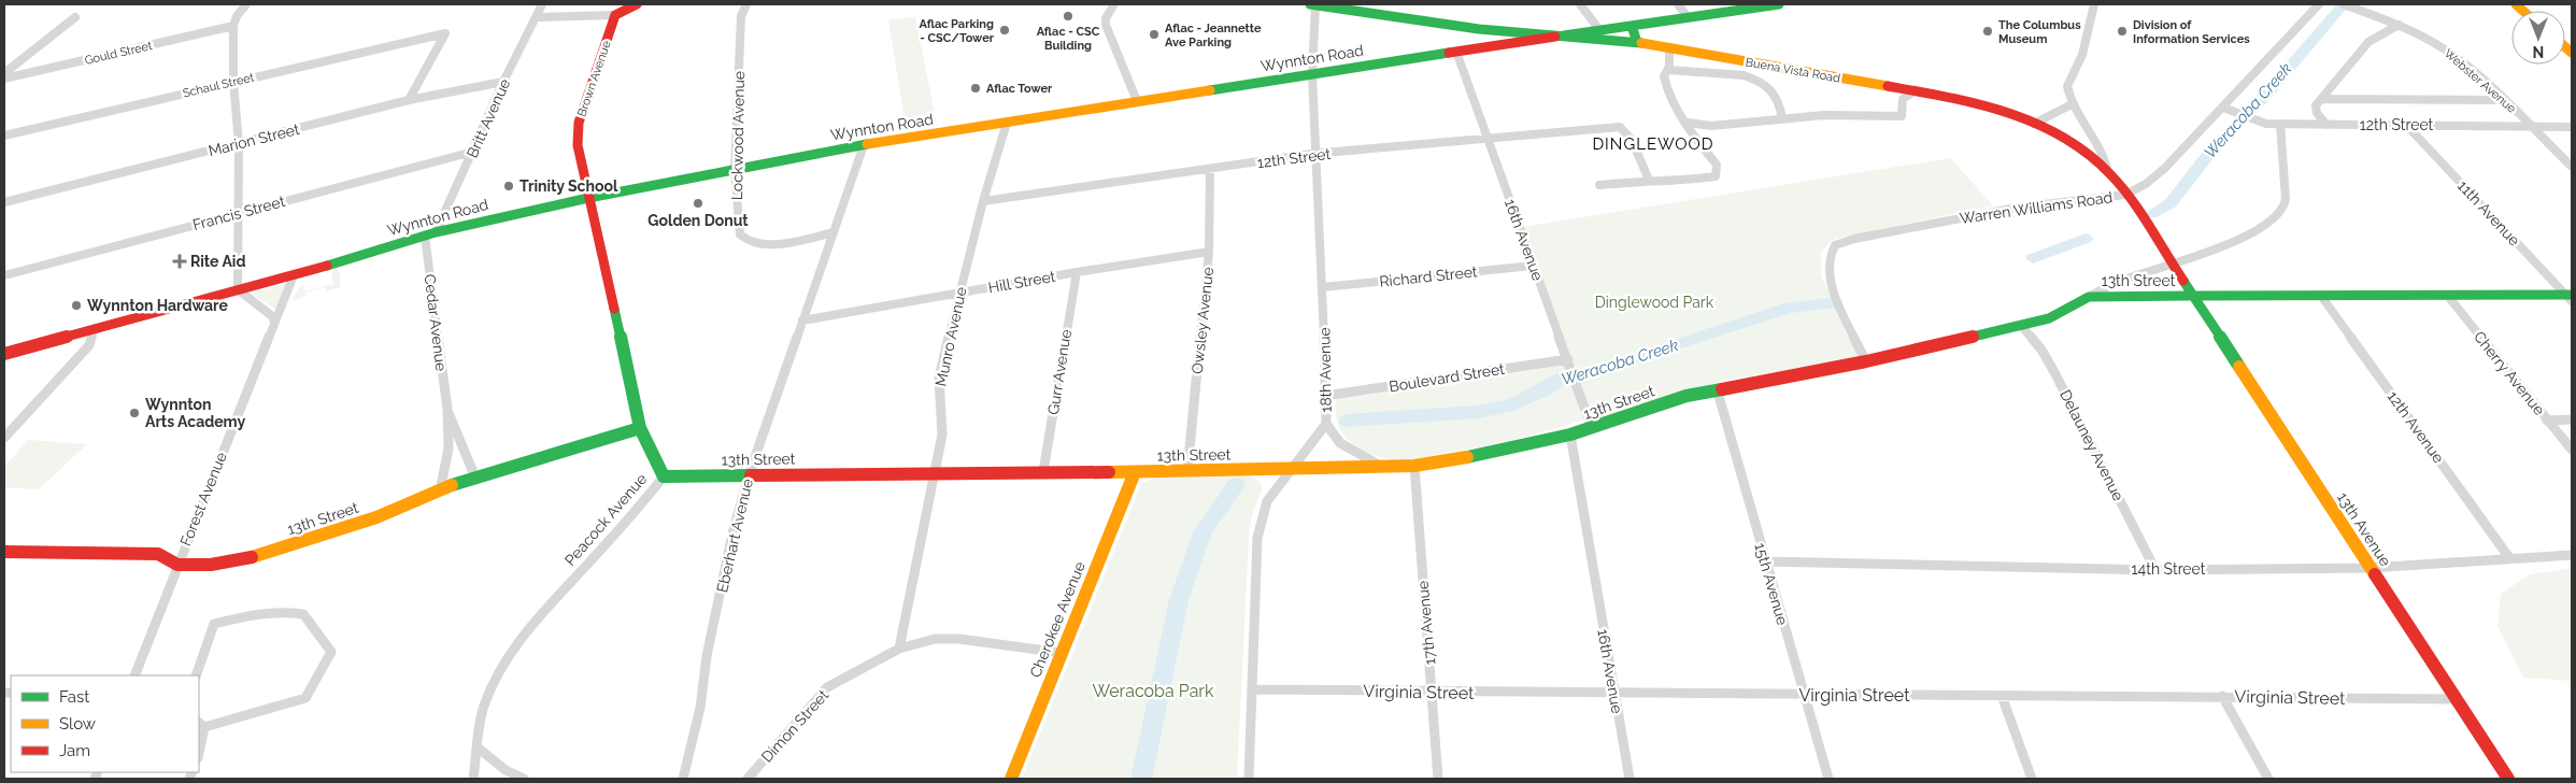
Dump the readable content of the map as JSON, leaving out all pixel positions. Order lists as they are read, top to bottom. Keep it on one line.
{"streets":{"main road":["Wynnton Road","Buena Vista Road","Brown Avenue","13th Street","Peacock Avenue","13th Avenue","Cherokee Avenue"],"street":["Gould Street","Webster Avenue","Schaul Street","Britt Avenue","12th Street","Lockwood Avenue","Marion Street","Warren Williams Road","Francis Street","11th Avenue","16th Avenue","Richard Street","Hill Street","Owsley Avenue","Cedar Avenue","Munro Avenue","18th Avenue","Gurr Avenue","Cherry Avenue","Boulevard Street","12th Avenue","Delauney Avenue","Forest Avenue","Eberhart Avenue","14th Street","15th Avenue","17th Avenue","Virginia Street","Dimon Street"]},"crossings":[["Wynnton Road","Buena Vista Road"],["Wynnton Road","Brown Avenue"],["Wynnton Road","Britt Avenue"],["Wynnton Road","Lockwood Avenue"],["Wynnton Road","16th Avenue"],["Wynnton Road","Cedar Avenue"],["Wynnton Road","Munro Avenue"],["Wynnton Road","18th Avenue"],["Wynnton Road","Forest Avenue"],["Wynnton Road","Peacock Avenue"],["Wynnton Road","Eberhart Avenue"],["Buena Vista Road","Warren Williams Road"],["Buena Vista Road","13th Street"],["Buena Vista Road","18th Avenue"],["Buena Vista Road","13th Avenue"],["Brown Avenue","Peacock Avenue"],["Webster Avenue","12th Street"],["Schaul Street","Marion Street"],["Britt Avenue","Marion Street"],["Britt Avenue","Francis Street"],["Britt Avenue","Cedar Avenue"],["12th Street","Warren Williams Road"],["12th Street","11th Avenue"],["12th Street","16th Avenue"],["12th Street","Owsley Avenue"],["12th Street","Munro Avenue"],["12th Street","18th Avenue"],["Lockwood Avenue","Eberhart Avenue"],["Warren Williams Road","13th Street"],["11th Avenue","13th Street"],["16th Avenue","Richard Street"],["16th Avenue","13th Street"],["16th Avenue","Boulevard Street"],["16th Avenue","Virginia Street"],["Richard Street","18th Avenue"],["13th Street","Owsley Avenue"],["13th Street","Munro Avenue"],["13th Street","18th Avenue"],["13th Street","Gurr Avenue"],["13th Street","Cherry Avenue"],["13th Street","12th Avenue"],["13th Street","Delauney Avenue"],["13th Street","Forest Avenue"],["13th Street","Peacock Avenue"],["13th Street","13th Avenue"],["13th Street","Eberhart Avenue"],["13th Street","15th Avenue"],["13th Street","Cherokee Avenue"],["13th Street","17th Avenue"],["Hill Street","Owsley Avenue"],["Hill Street","Munro Avenue"],["Hill Street","Gurr Avenue"],["Hill Street","Eberhart Avenue"],["Munro Avenue","Dimon Street"],["18th Avenue","Boulevard Street"],["18th Avenue","Virginia Street"],["12th Avenue","14th Street"],["Delauney Avenue","14th Street"],["13th Avenue","14th Street"],["13th Avenue","Virginia Street"],["14th Street","15th Avenue"],["15th Avenue","Virginia Street"],["Cherokee Avenue","Dimon Street"],["17th Avenue","Virginia Street"]],"districts":["DINGLEWOOD"],"water":["Weracoba Creek"],"parks":["Dinglewood Park","Weracoba Park"],"places":{"other":["Aflac - CSC Building","Aflac Parking - CSC/Tower","The Columbus Museum","Division of Information Services","Aflac - Jeannette Ave Parking","Aflac Tower","Trinity School","Golden Donut","Wynnton Hardware","Wynnton Arts Academy"],"health":["Rite Aid"]},"legend":["Fast","Slow","Jam"],"north":"bottom"}
